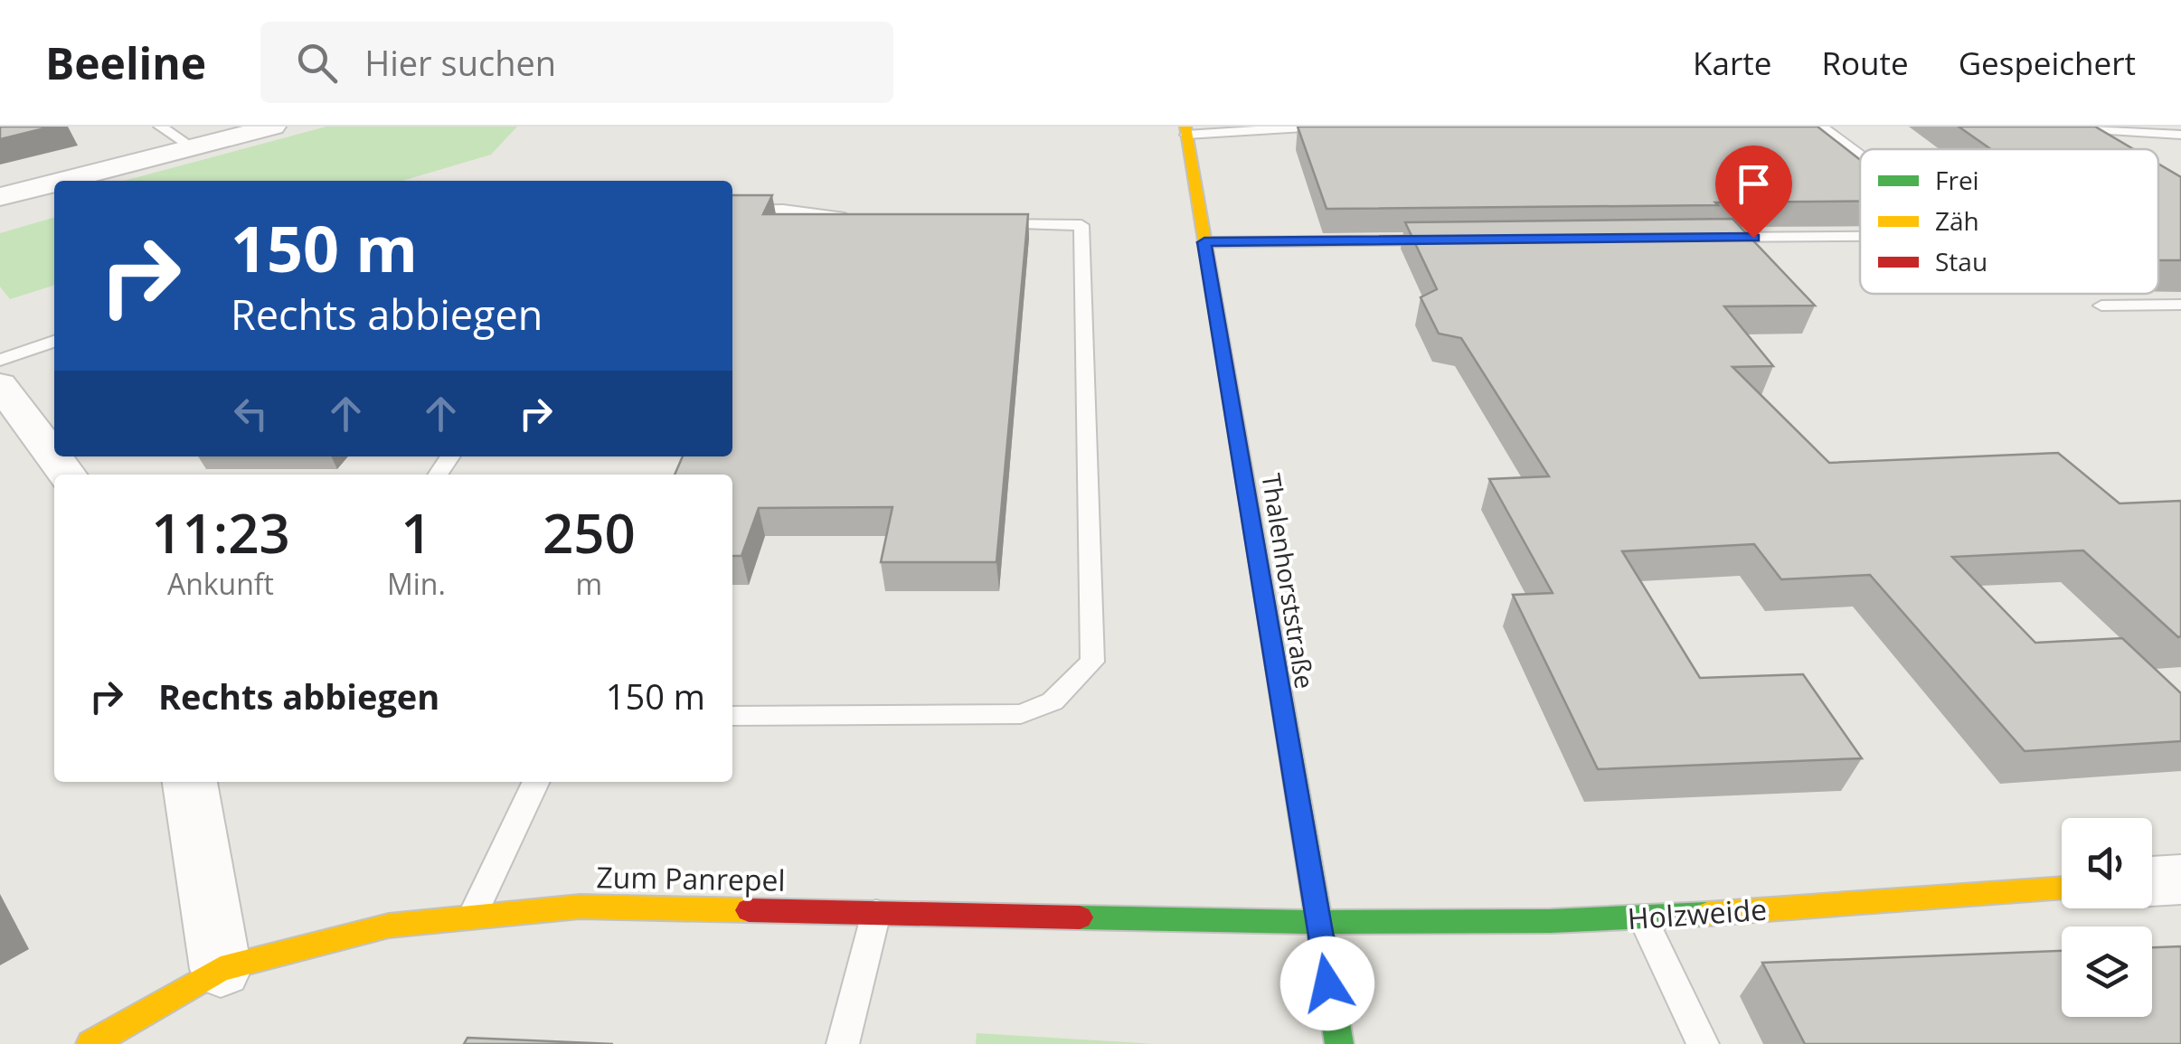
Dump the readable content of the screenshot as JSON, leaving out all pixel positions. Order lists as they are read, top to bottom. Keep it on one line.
{"streets":{"main road":["Thalenhorststraße","Zum Panrepel","Holzweide"]},"crossings":[["Thalenhorststraße","Zum Panrepel"],["Thalenhorststraße","Holzweide"],["Zum Panrepel","Holzweide"]],"legend":["Frei","Zäh","Stau"],"page":{"header":"Beeline","search":"Hier suchen","nav":["Karte","Route","Gespeichert"],"turn":["150 m","Rechts abbiegen"],"eta":["11:23","Ankunft","1","Min.","250","m"],"list":[{"name":"Rechts abbiegen","value":"150 m"}]}}
